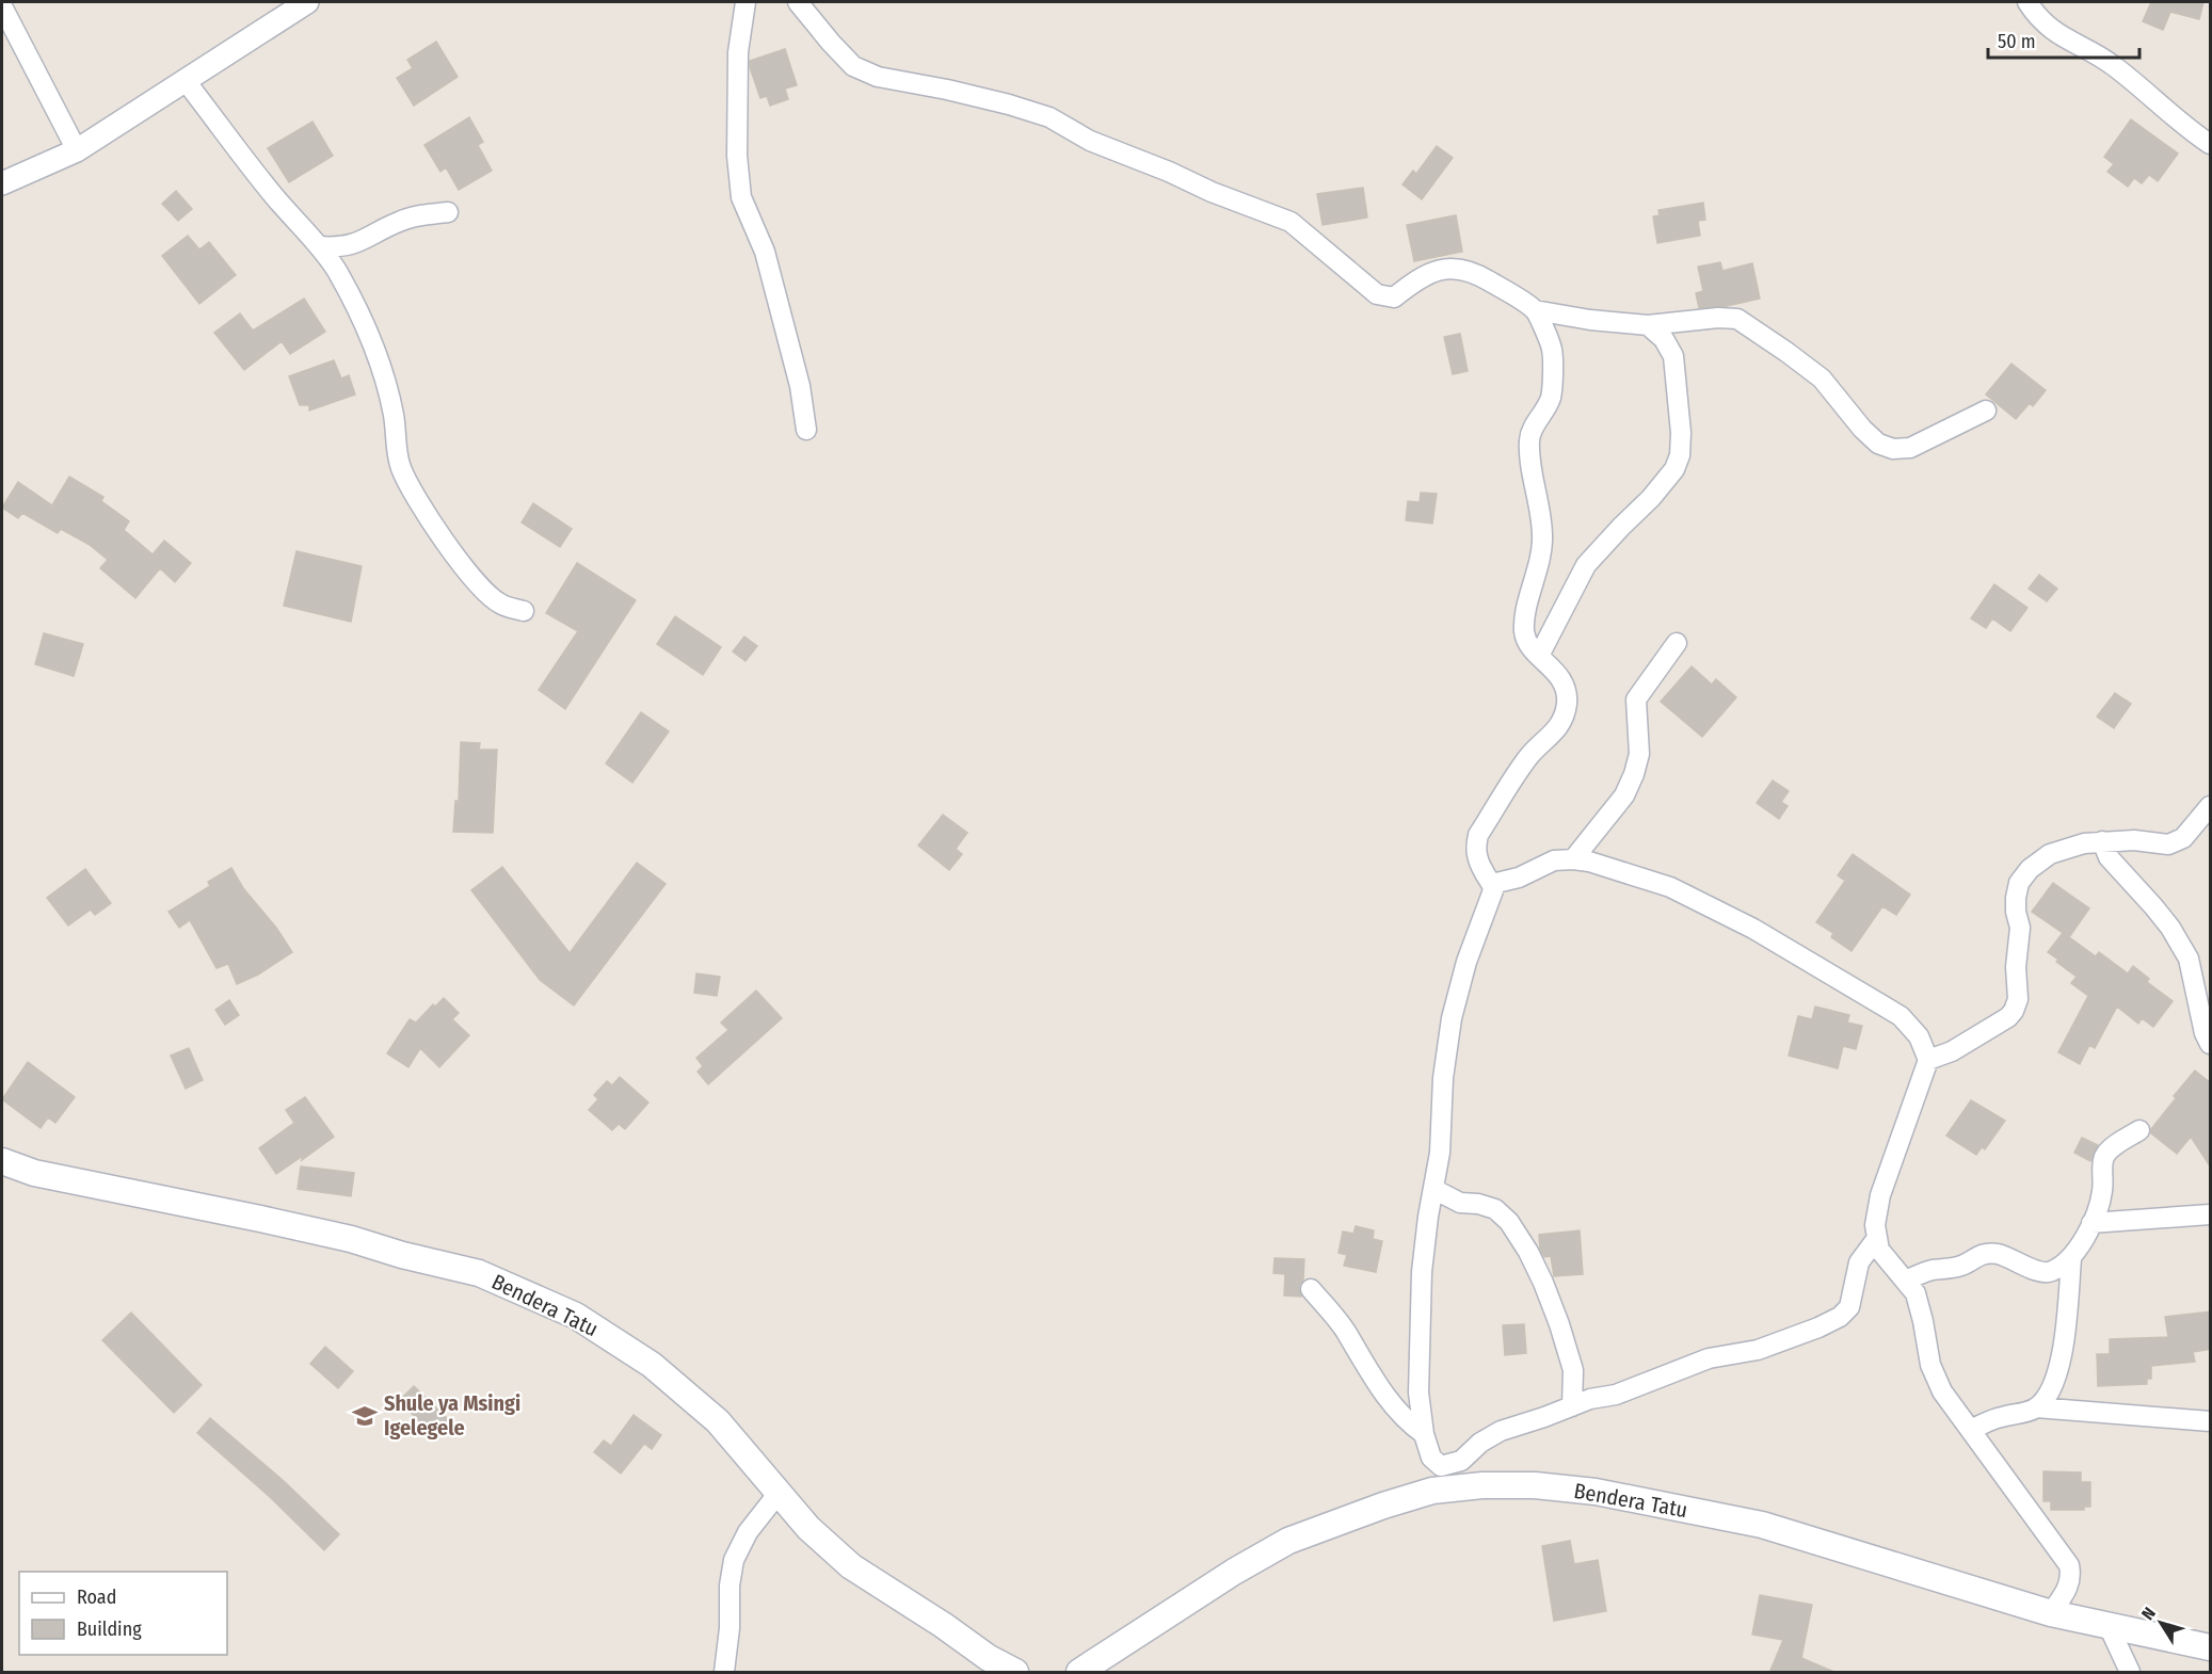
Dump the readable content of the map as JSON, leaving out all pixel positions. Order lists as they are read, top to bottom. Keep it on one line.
{"streets":{"main road":["Bendera Tatu"]},"places":{"school or university":["Shule ya Msingi Igelegele"]},"legend":["Road","Building"],"scale_bar":"50 m","north":"top left"}
